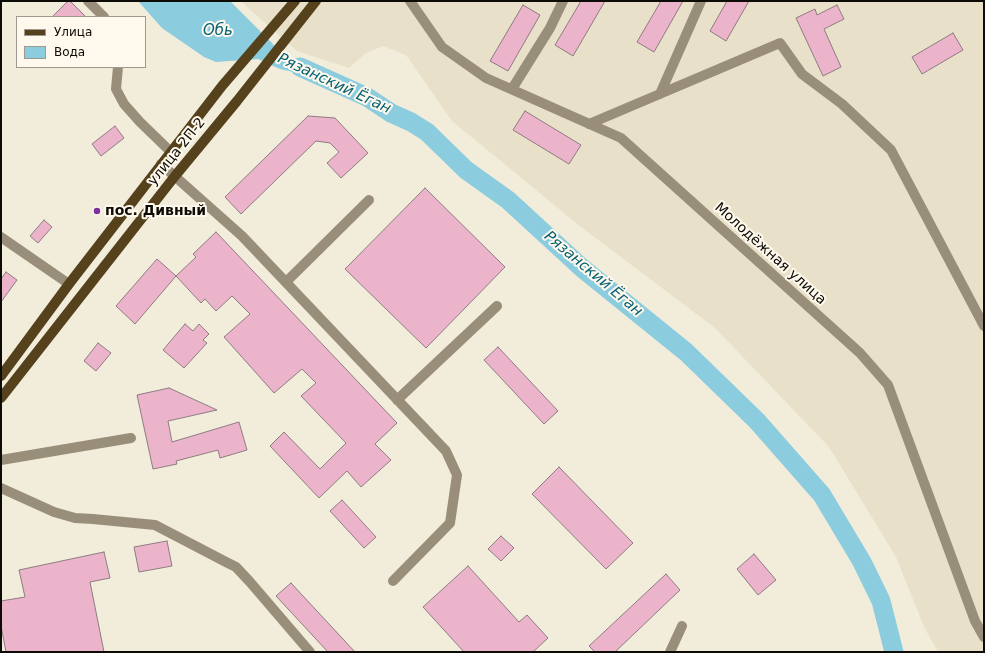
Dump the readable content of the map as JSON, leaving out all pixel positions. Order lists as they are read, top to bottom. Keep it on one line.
{"streets":{"main road":["улица 2П-2"],"street":["Молодёжная улица"]},"water":["Обь","Рязанский Ёган"],"places":["пос. Дивный"],"legend":["Улица","Вода"]}
